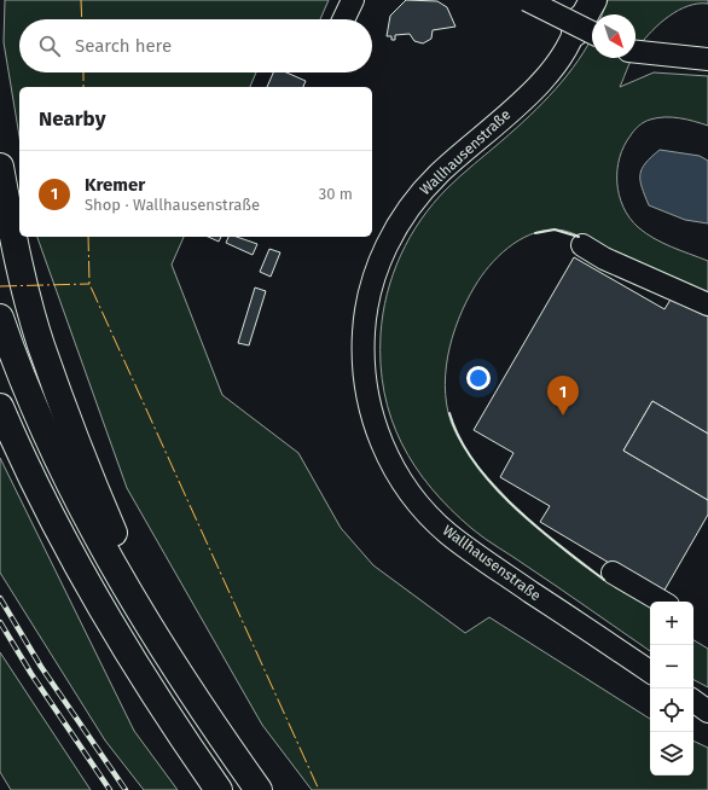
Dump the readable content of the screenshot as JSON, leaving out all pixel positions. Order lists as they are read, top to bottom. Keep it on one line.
{"streets":{"street":["Wallhausenstraße"]},"north":"bottom right","page":{"search":"Search here","heading":"Nearby","list":[{"mark":"1","name":"Kremer","note":"Shop · Wallhausenstraße","value":"30 m"}],"pins":"1","map_buttons":["+","−"]}}
